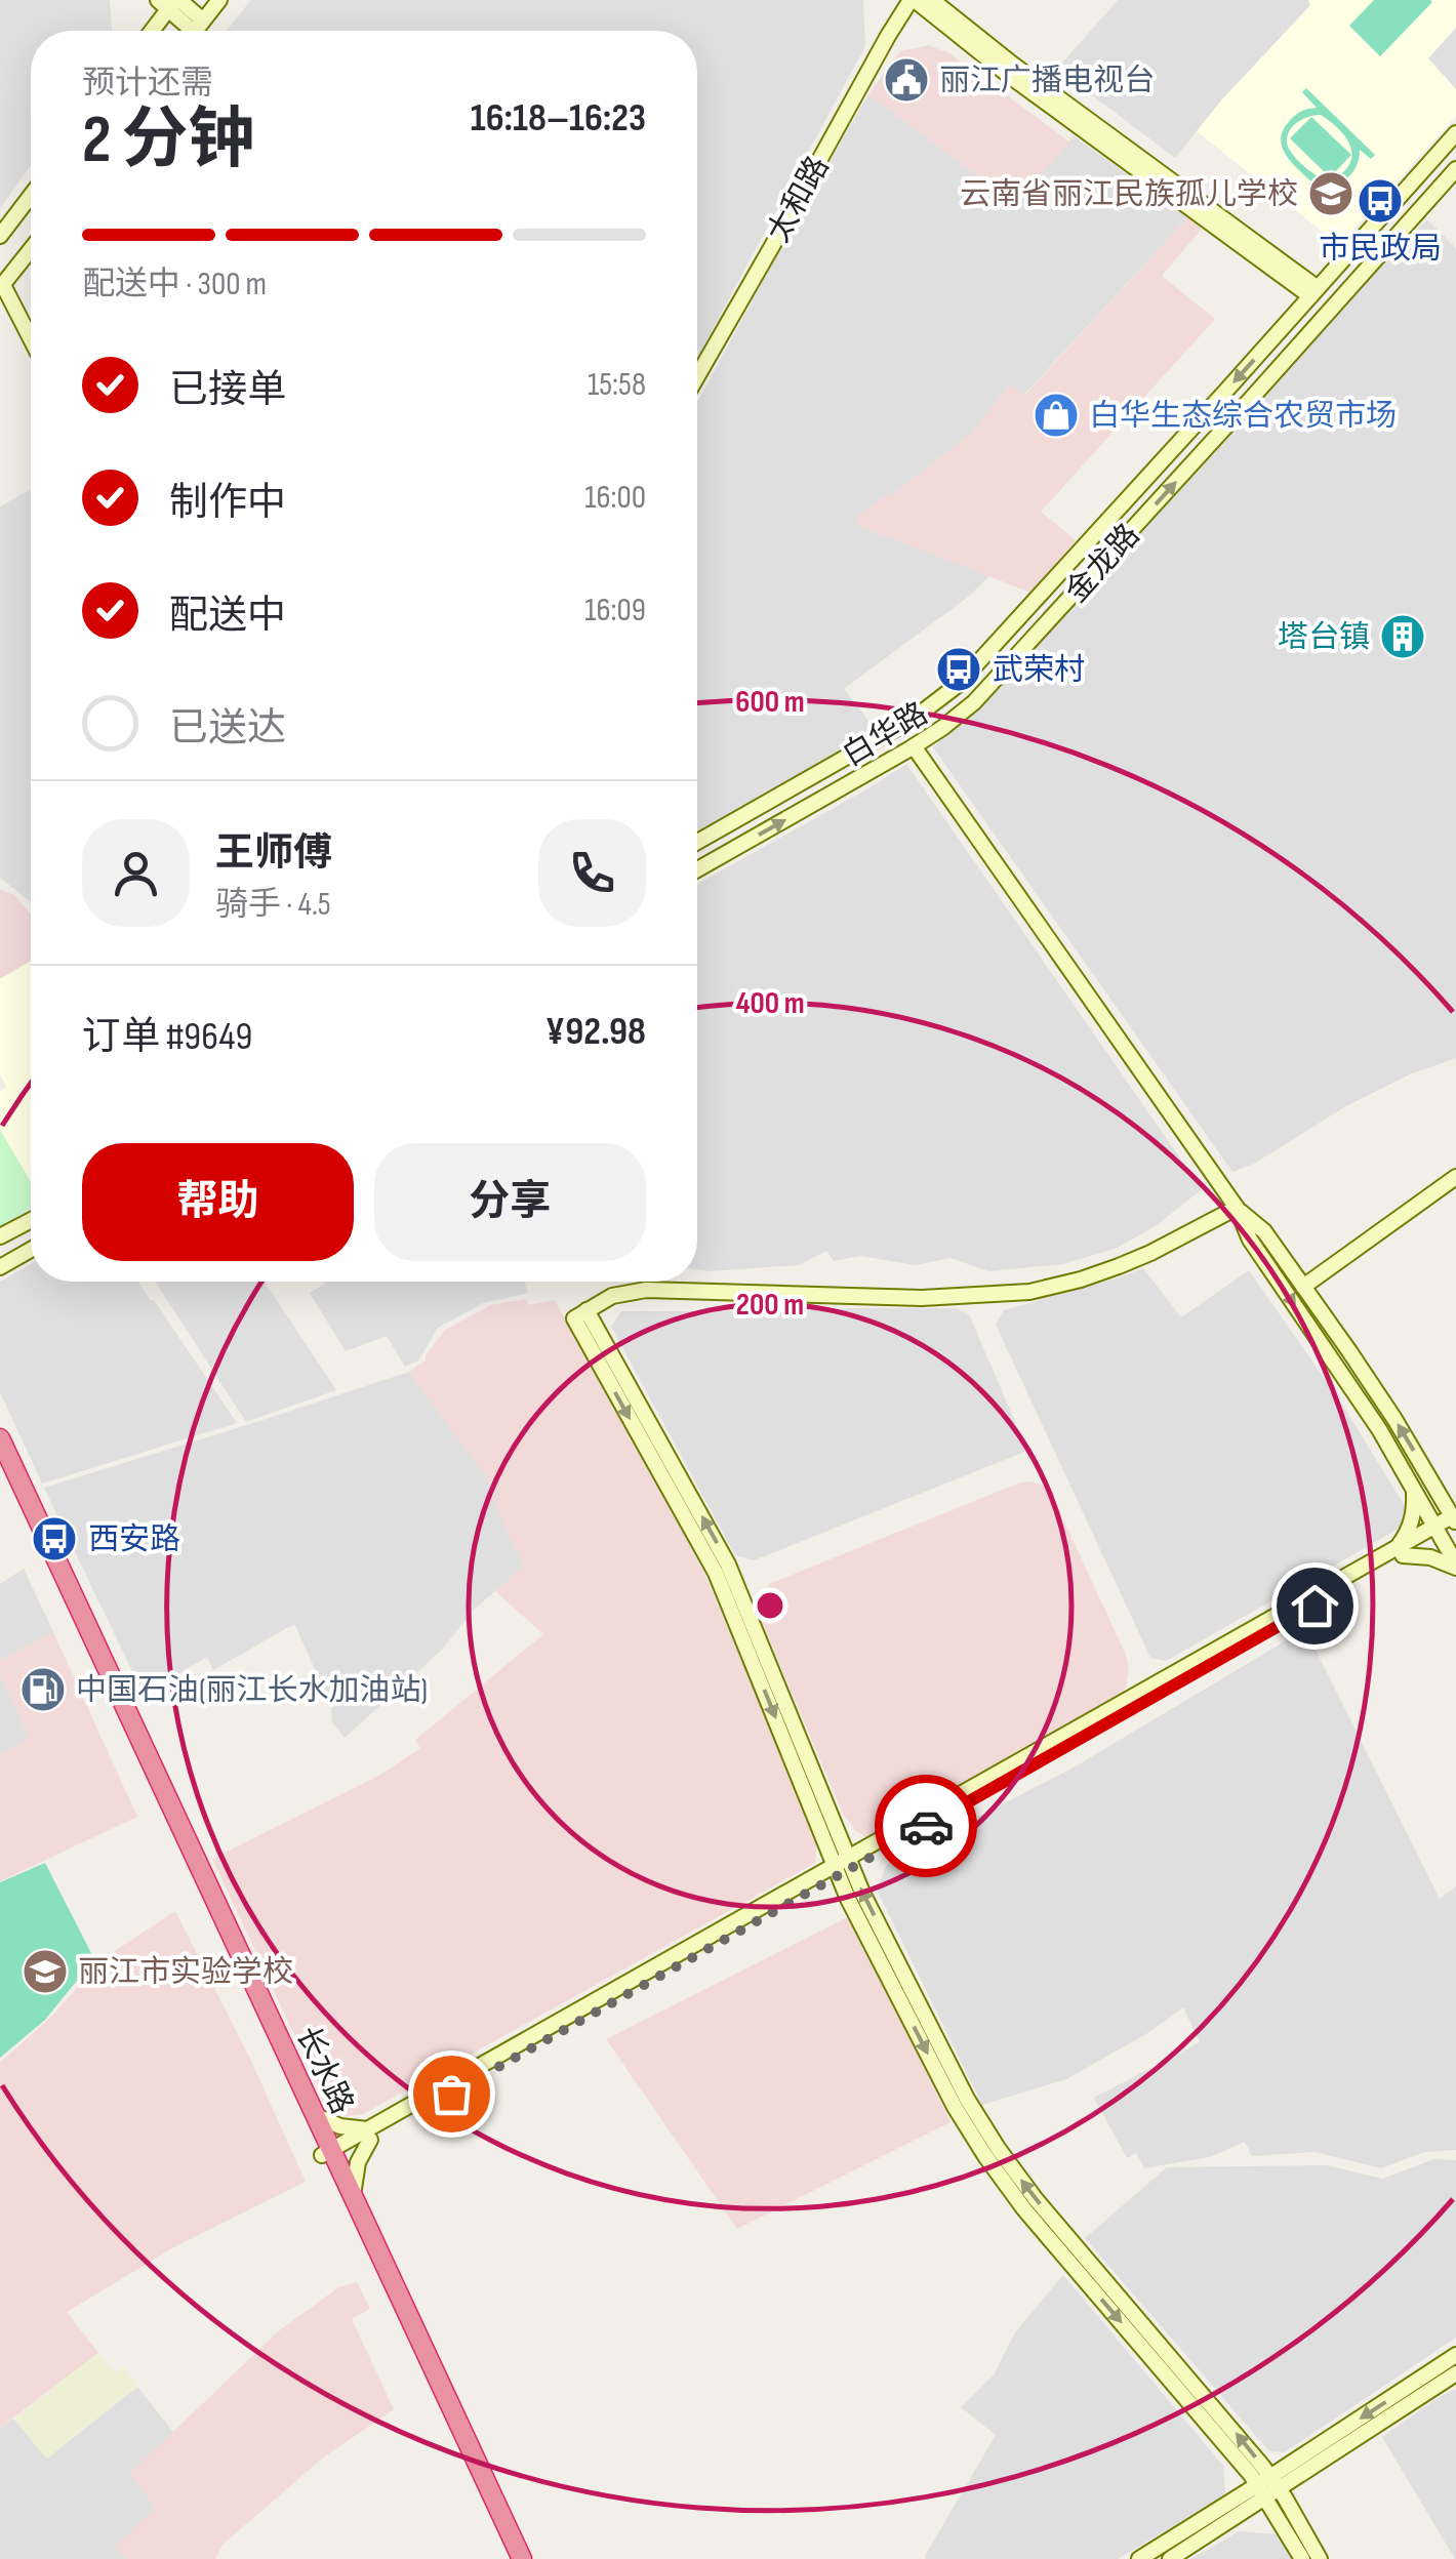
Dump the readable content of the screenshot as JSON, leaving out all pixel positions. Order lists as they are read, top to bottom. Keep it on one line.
{"streets":{"highway":["长水路"],"street":["太和路","金龙路","白华路"]},"crossings":[["金龙路","白华路"]],"places":{"public building":["丽江广播电视台"],"school or university":["云南省丽江民族孤儿学校","丽江市实验学校"],"bus stop":["市民政局","武荣村","西安路"],"shop":["白华生态综合农贸市场"],"building":["塔台镇"],"fuel station":["中国石油(丽江长水加油站)"]},"page":{"heading":["2 分钟","预计还需","16:18–16:23"],"panel":["王师傅","骑手 · 4.5","订单 #9649","¥92.98"],"bar":"配送中 · 300 m","list":[["已接单","15:58"],["制作中","16:00"],["配送中","16:09"],"已送达"],"buttons":["帮助","分享"]},"rings":["600 m","400 m","200 m"]}
